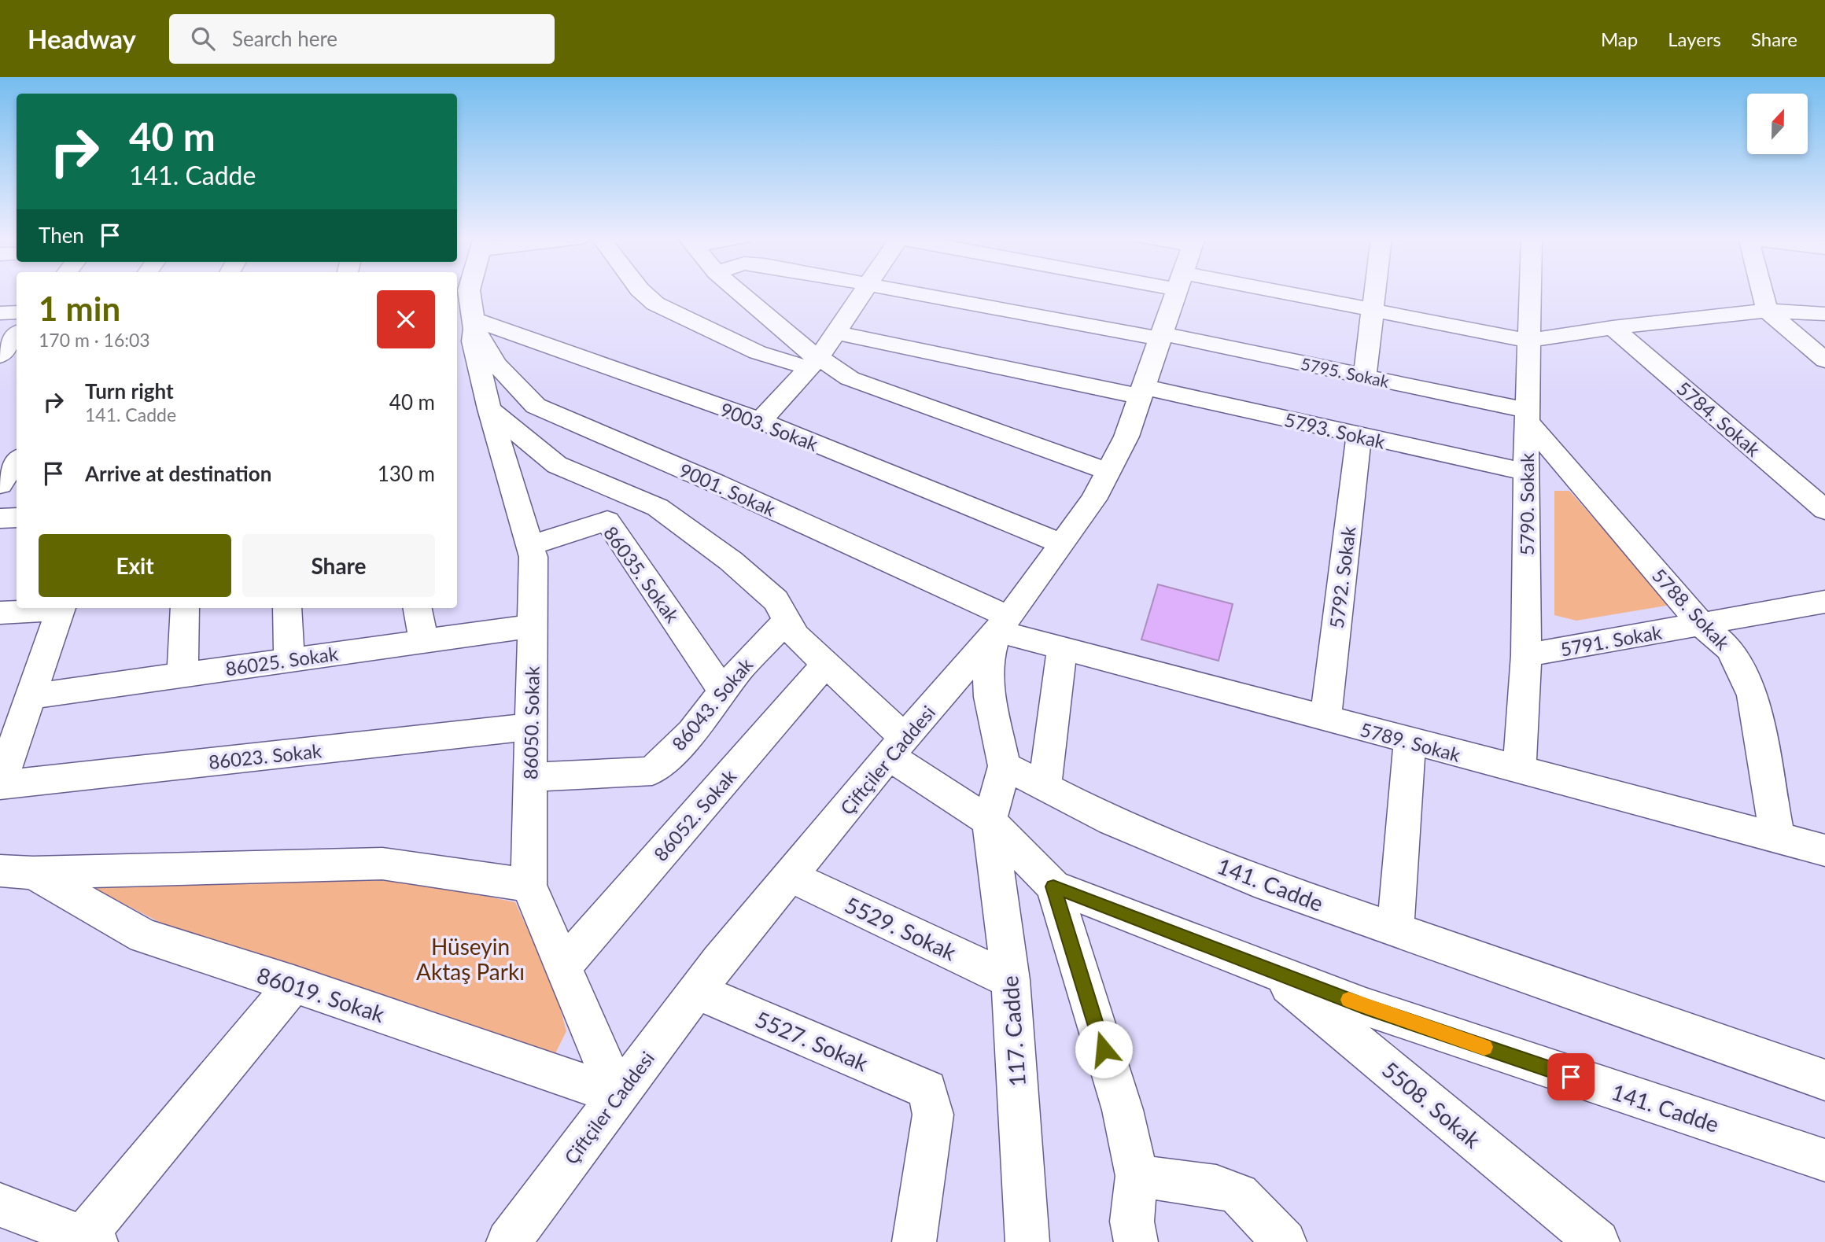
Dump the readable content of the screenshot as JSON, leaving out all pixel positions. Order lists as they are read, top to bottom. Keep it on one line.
{"streets":{"street":["5795. Sokak","5784. Sokak","9003. Sokak","5793. Sokak","9001. Sokak","5790. Sokak","86035. Sokak","5792. Sokak","5788. Sokak","5791. Sokak","86025. Sokak","86043. Sokak","86050. Sokak","5789. Sokak","86023. Sokak","Çiftçiler Caddesi","86052. Sokak","141. Cadde","5529. Sokak","86019. Sokak","117. Cadde","5527. Sokak","5508. Sokak"]},"crossings":[["5795. Sokak","5790. Sokak"],["5795. Sokak","5788. Sokak"],["5795. Sokak","Çiftçiler Caddesi"],["9003. Sokak","9001. Sokak"],["9003. Sokak","86050. Sokak"],["9003. Sokak","Çiftçiler Caddesi"],["5793. Sokak","5790. Sokak"],["5793. Sokak","5792. Sokak"],["5793. Sokak","Çiftçiler Caddesi"],["9001. Sokak","86050. Sokak"],["9001. Sokak","5789. Sokak"],["9001. Sokak","Çiftçiler Caddesi"],["5790. Sokak","5788. Sokak"],["5790. Sokak","5791. Sokak"],["5790. Sokak","5789. Sokak"],["86035. Sokak","86043. Sokak"],["86035. Sokak","86050. Sokak"],["5792. Sokak","5789. Sokak"],["5788. Sokak","5791. Sokak"],["5788. Sokak","5789. Sokak"],["86025. Sokak","86050. Sokak"],["86043. Sokak","86050. Sokak"],["86043. Sokak","141. Cadde"],["86050. Sokak","86023. Sokak"],["86050. Sokak","Çiftçiler Caddesi"],["86050. Sokak","86052. Sokak"],["86050. Sokak","141. Cadde"],["86050. Sokak","86019. Sokak"],["5789. Sokak","Çiftçiler Caddesi"],["Çiftçiler Caddesi","141. Cadde"],["Çiftçiler Caddesi","5529. Sokak"],["Çiftçiler Caddesi","86019. Sokak"],["Çiftçiler Caddesi","5527. Sokak"],["86052. Sokak","141. Cadde"],["141. Cadde","117. Cadde"],["141. Cadde","5508. Sokak"],["5529. Sokak","117. Cadde"]],"parks":["Hüseyin Aktaş Parkı"],"north":"top","page":{"header":"Headway","search":"Search here","nav":["Map","Layers","Share"],"turn":["40 m","141. Cadde"],"then":"Then","heading":["1 min","170 m · 16:03"],"list":[{"name":"Turn right","note":"141. Cadde","value":"40 m"},{"name":"Arrive at destination","value":"130 m"}],"buttons":["Exit","Share"]}}
